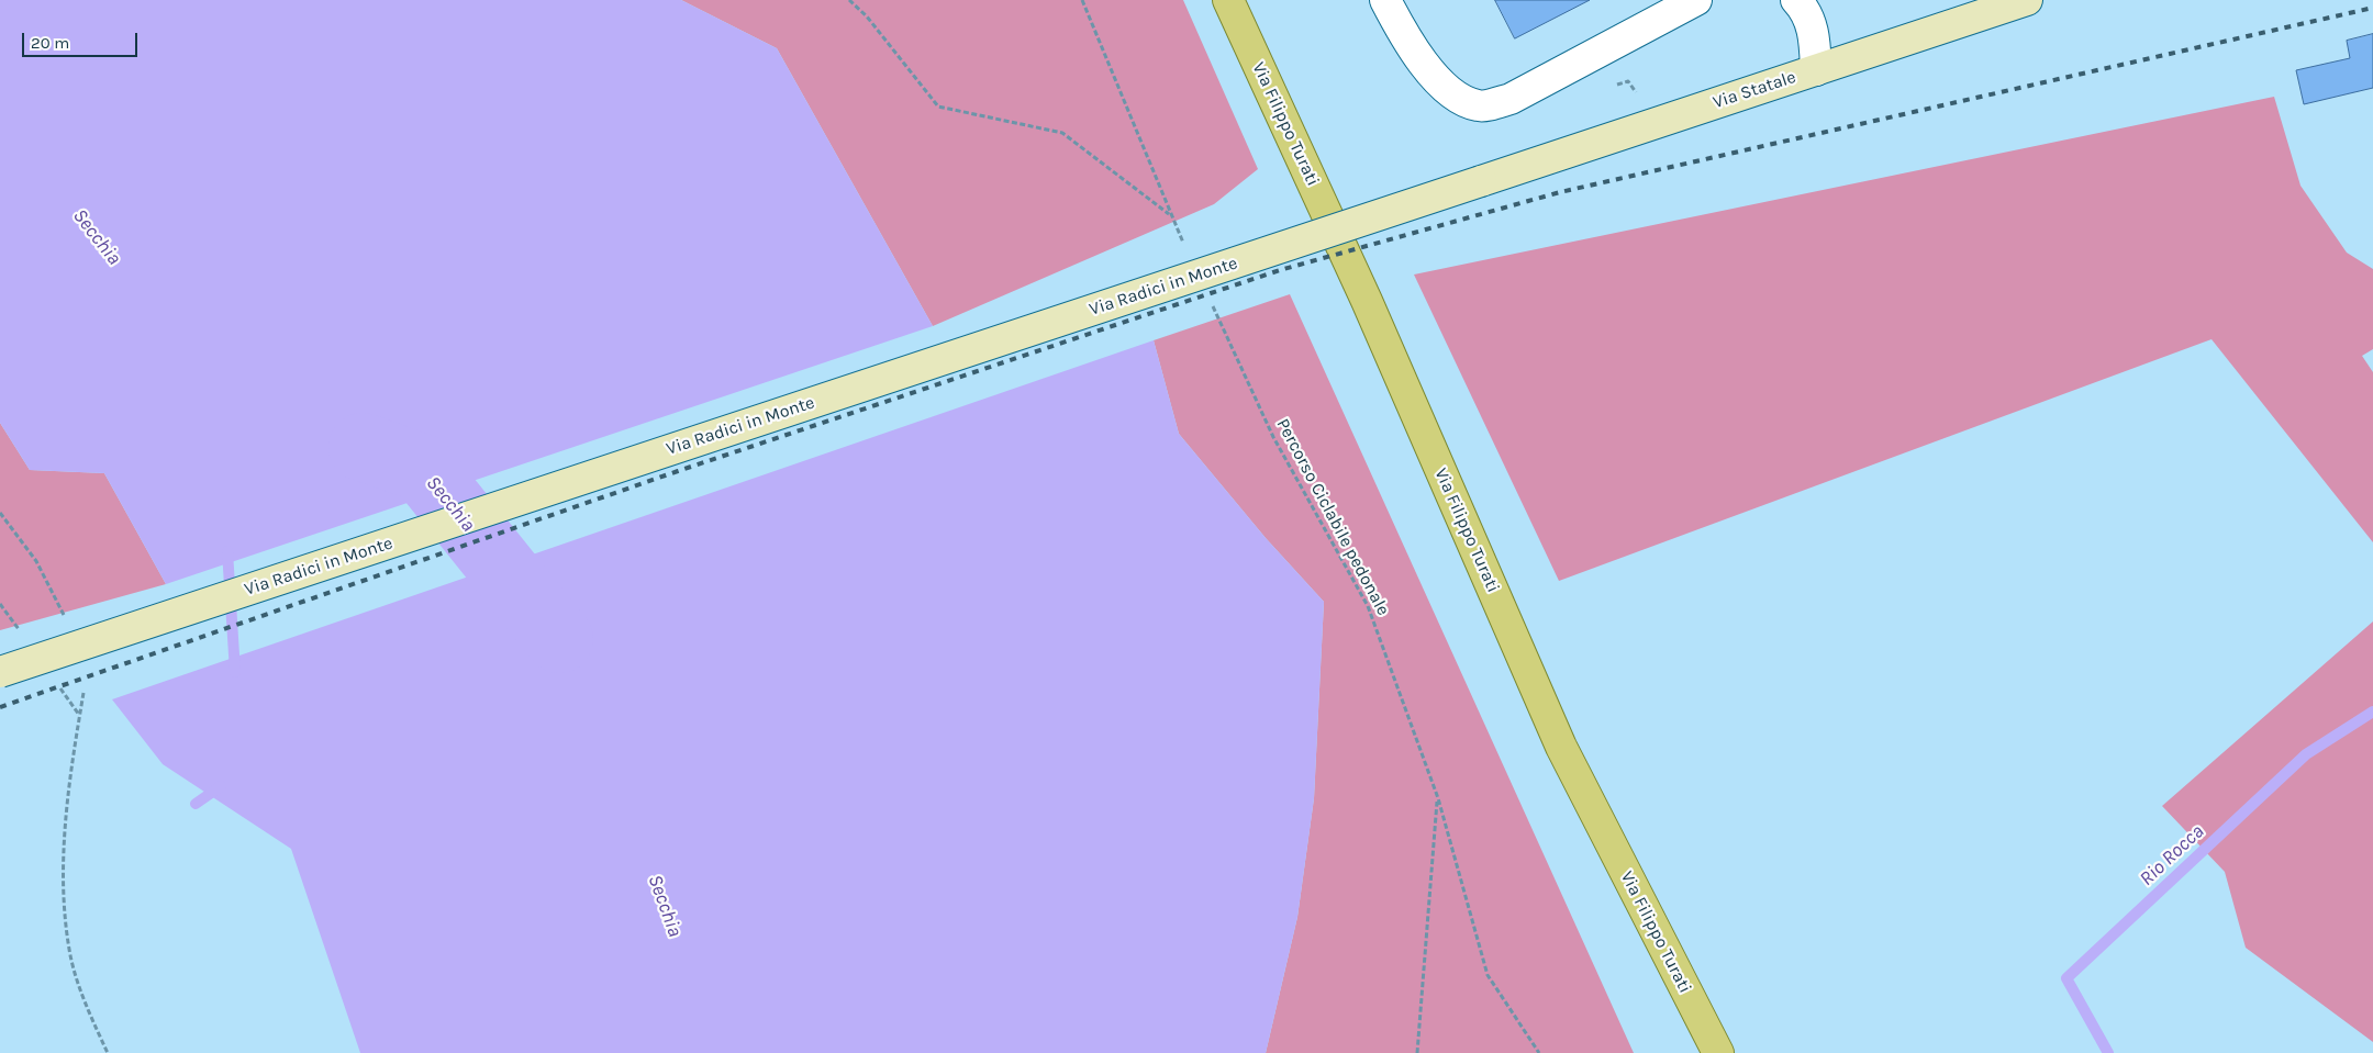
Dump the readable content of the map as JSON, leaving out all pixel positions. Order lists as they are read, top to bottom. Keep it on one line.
{"streets":{"main road":["Via Filippo Turati"],"street":["Via Statale","Via Radici in Monte"],"path":["Percorso Ciclabile pedonale"]},"crossings":[["Via Statale","Via Radici in Monte"]],"water":["Secchia","Rio Rocca"],"scale_bar":"20 m"}
